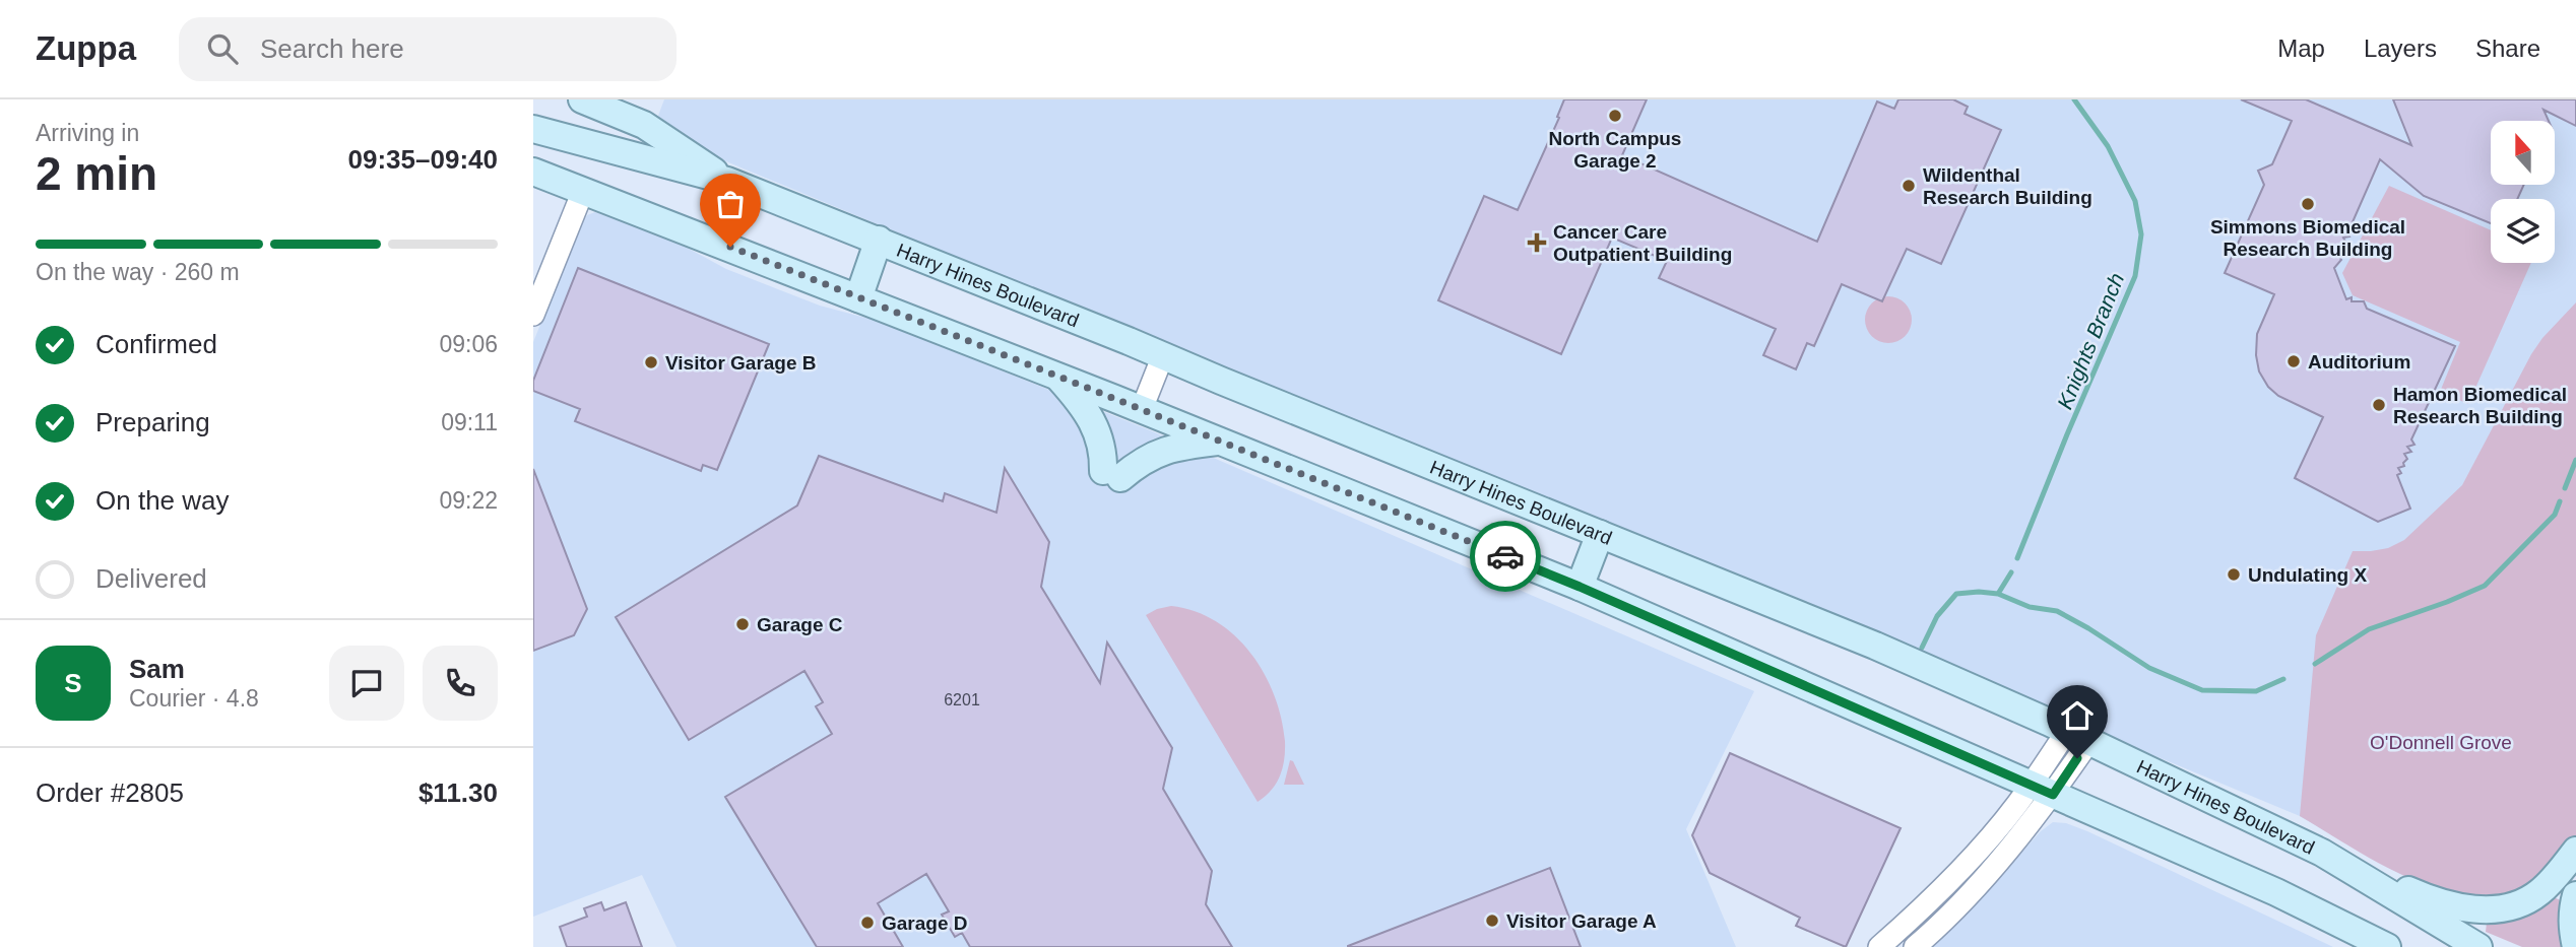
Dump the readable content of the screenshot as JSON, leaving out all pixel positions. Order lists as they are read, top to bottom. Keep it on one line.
{"streets":{"main road":["Harry Hines Boulevard"]},"water":["Knights Branch"],"parks":["O'Donnell Grove"],"places":{"other":["North Campus Garage 2","Wildenthal Research Building","Simmons Biomedical Research Building","Auditorium","Visitor Garage B","Hamon Biomedical Research Building","Undulating X","Garage C","Visitor Garage A","Garage D"],"health":["Cancer Care Outpatient Building"]},"house_numbers":["6201"],"north":"top","page":{"header":"Zuppa","search":"Search here","nav":["Map","Layers","Share"],"heading":["2 min","Arriving in","09:35–09:40"],"panel":["Sam","Courier · 4.8","Order #2805","$11.30"],"bar":"On the way · 260 m","list":[["Confirmed","09:06"],["Preparing","09:11"],["On the way","09:22"],"Delivered"],"round":"S"}}
